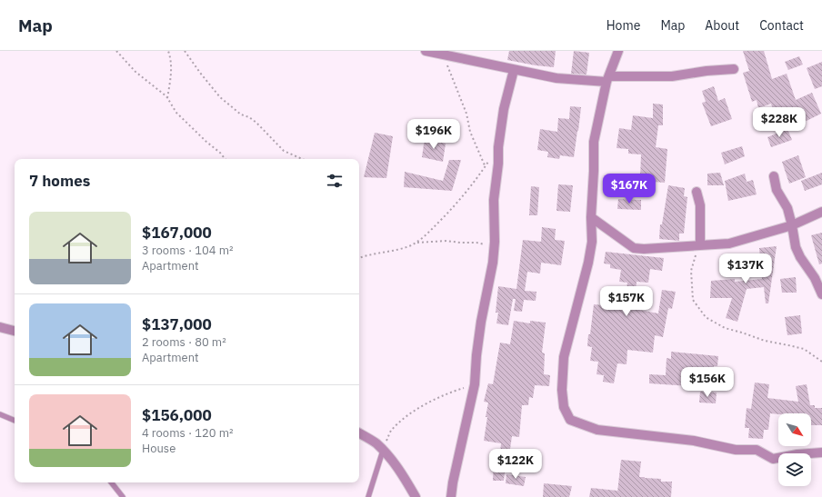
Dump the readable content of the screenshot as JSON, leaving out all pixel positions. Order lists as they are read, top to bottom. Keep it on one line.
{"north":"bottom right","page":{"header":"Map","nav":["Home","Map","About","Contact"],"price":["$228K","$196K","$167K","$137K","$157K","$156K","$122K"],"heading":"7 homes","list":[{"name":"$167,000","note":"3 rooms · 104 m² · Apartment"},{"name":"$137,000","note":"2 rooms · 80 m² · Apartment"},{"name":"$156,000","note":"4 rooms · 120 m² · House"}]}}
